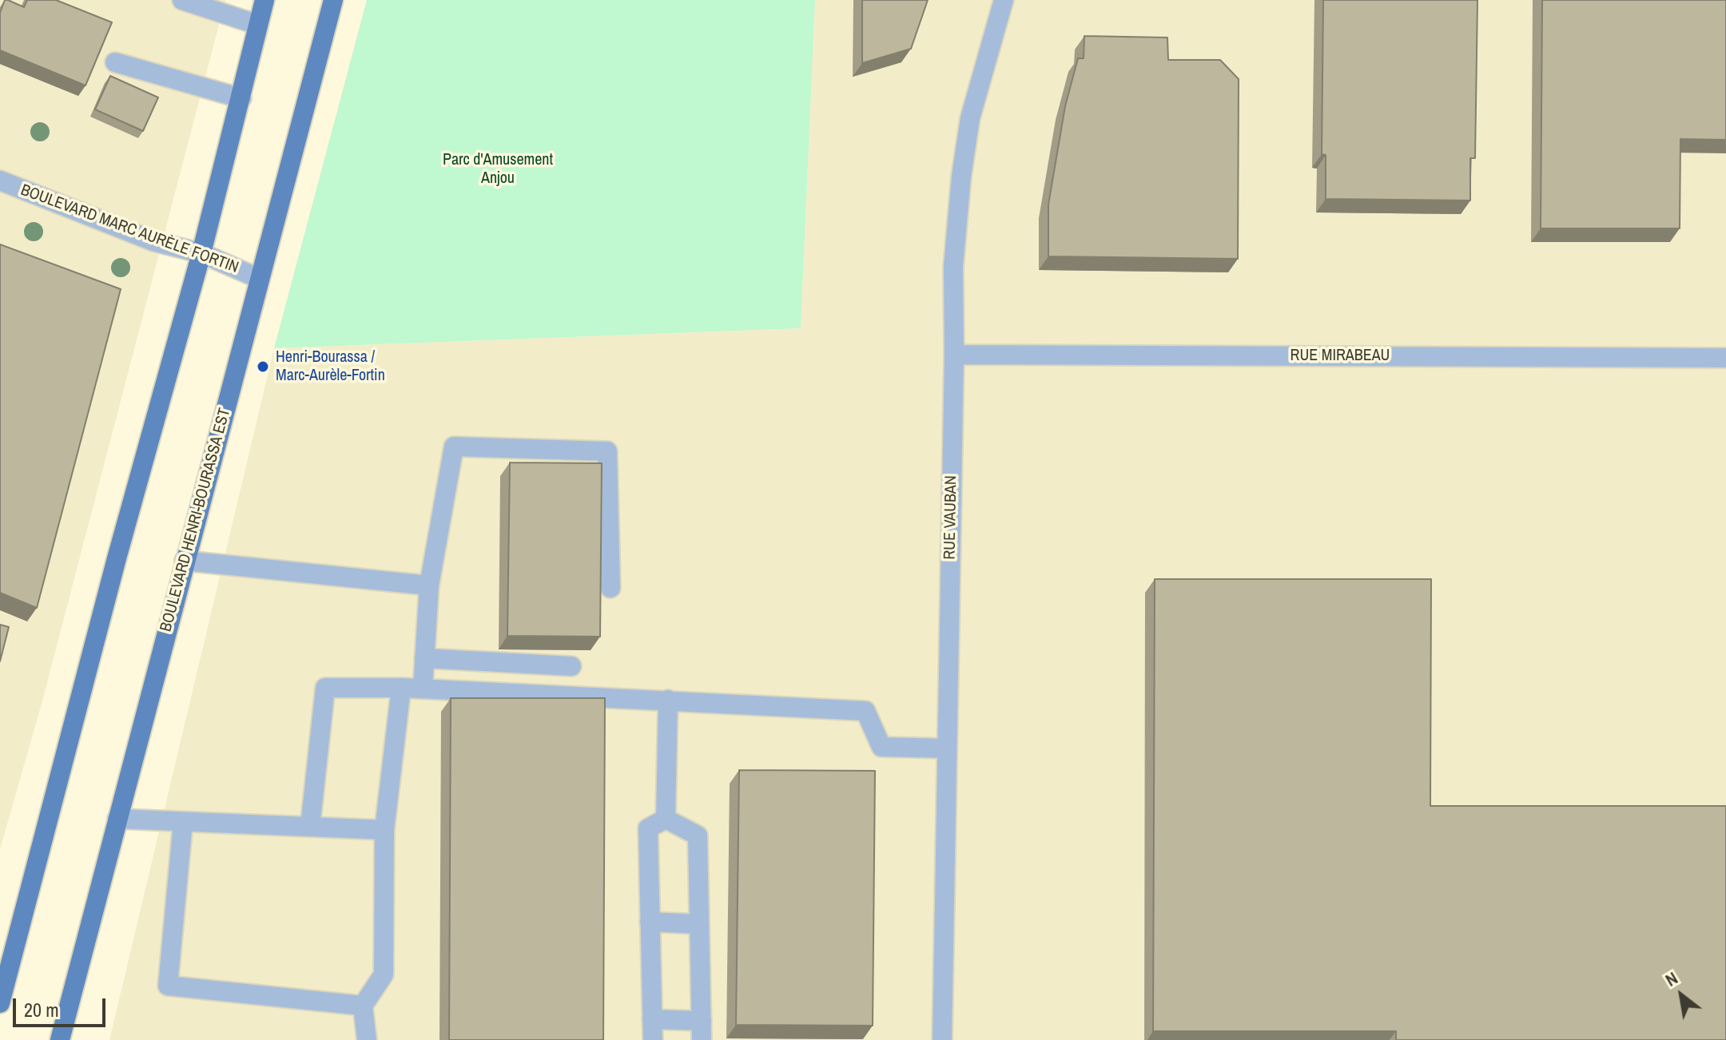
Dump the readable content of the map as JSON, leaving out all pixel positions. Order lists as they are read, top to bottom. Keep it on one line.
{"streets":{"main road":["BOULEVARD HENRI-BOURASSA EST"],"street":["BOULEVARD MARC AURÈLE FORTIN","RUE MIRABEAU","RUE VAUBAN"]},"crossings":[["BOULEVARD MARC AURÈLE FORTIN","BOULEVARD HENRI-BOURASSA EST"],["RUE MIRABEAU","RUE VAUBAN"]],"parks":["Parc d'Amusement Anjou"],"places":["Henri-Bourassa / Marc-Aurèle-Fortin"],"scale_bar":"20 m","north":"top left"}
